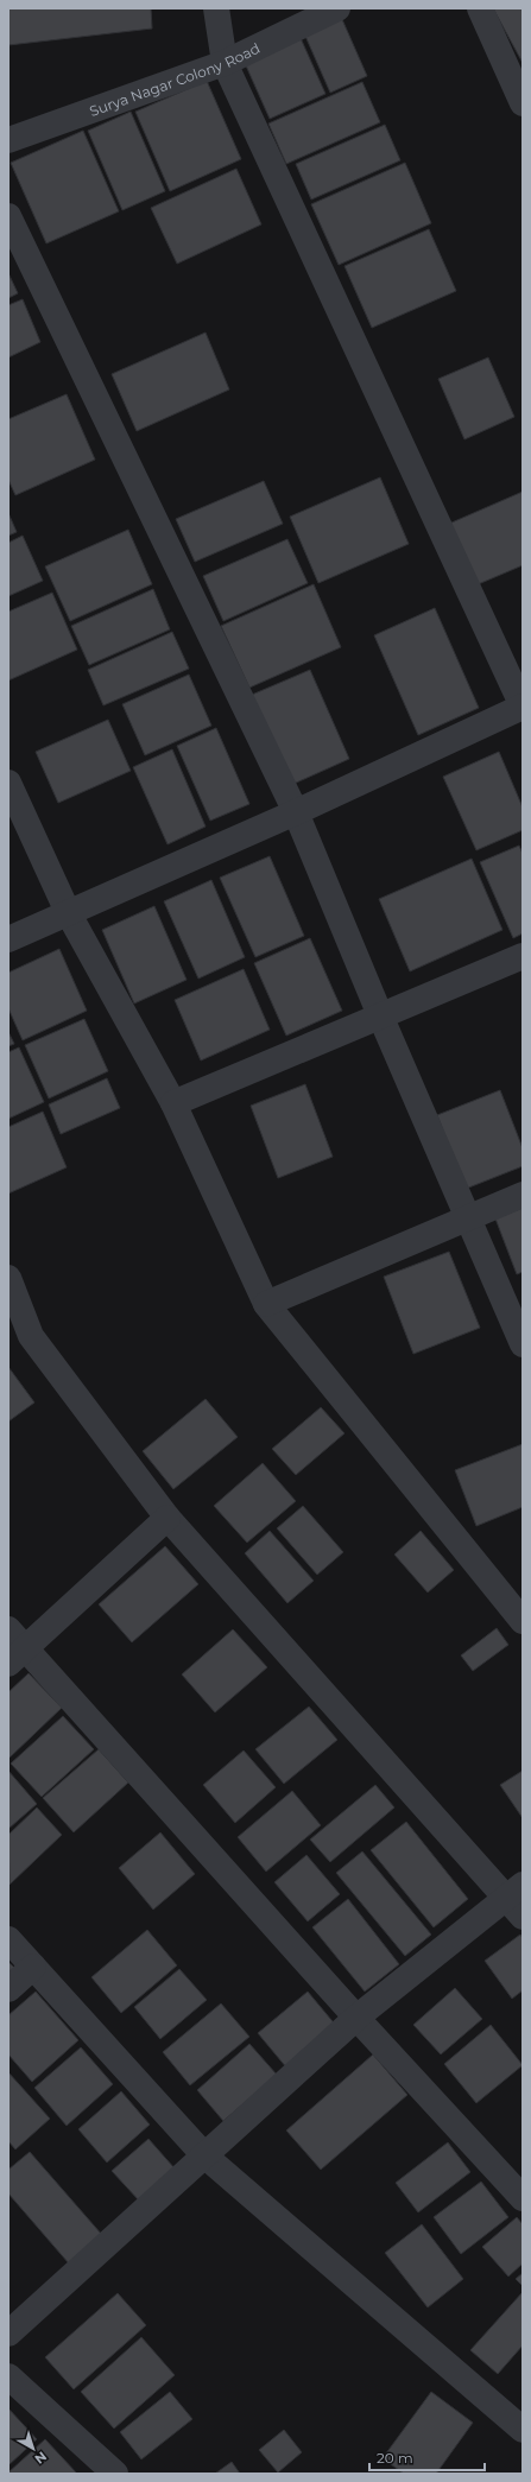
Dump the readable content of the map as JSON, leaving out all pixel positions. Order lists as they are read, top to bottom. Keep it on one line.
{"streets":{"street":["Surya Nagar Colony Road"]},"scale_bar":"20 m","north":"bottom right"}
